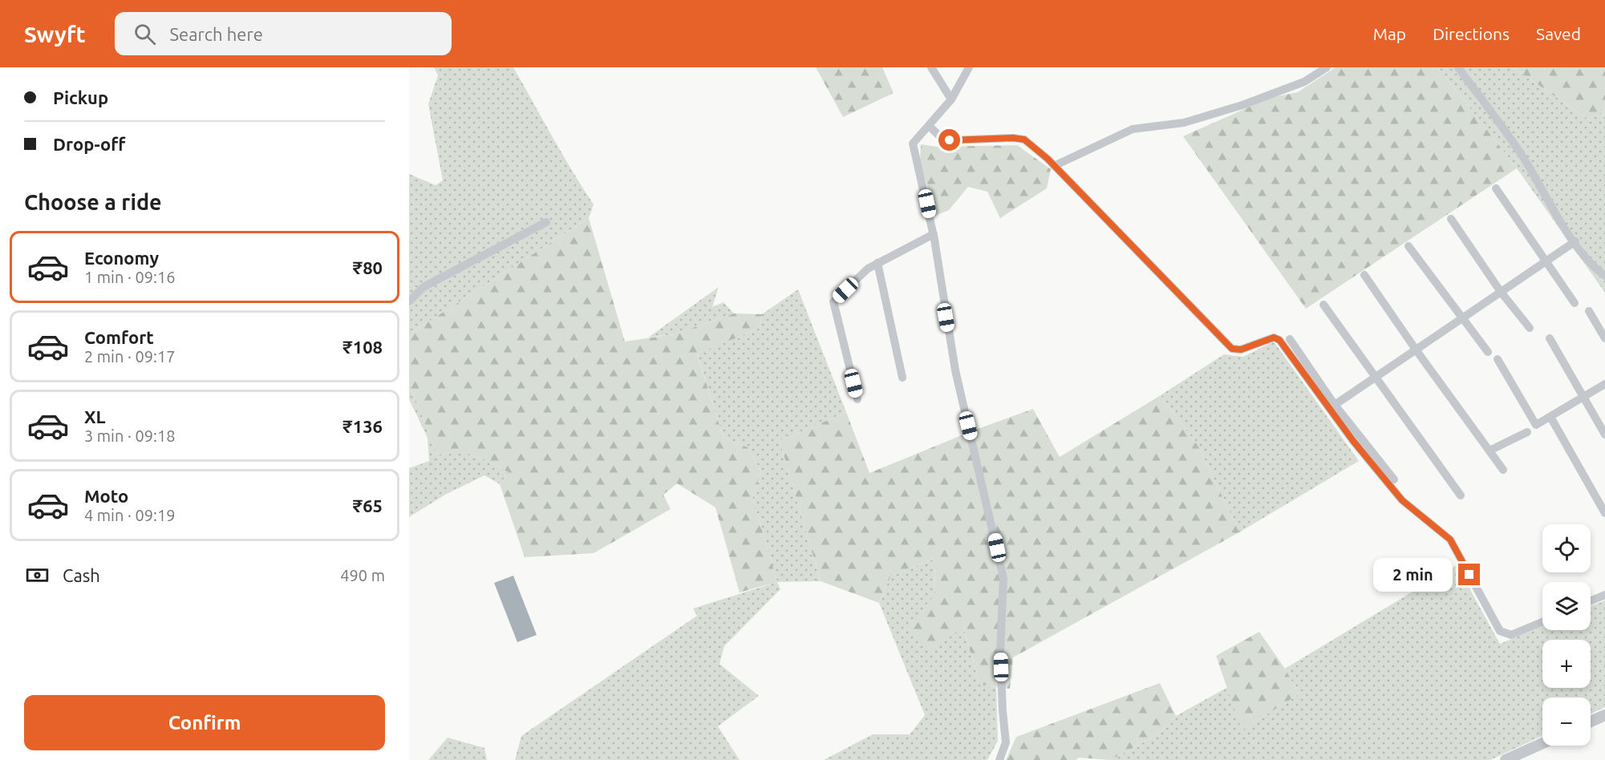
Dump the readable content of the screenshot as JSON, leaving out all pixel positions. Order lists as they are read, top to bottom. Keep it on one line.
{"page":{"header":"Swyft","search":"Search here","nav":["Map","Directions","Saved"],"banner":["Pickup","Drop-off"],"heading":"Choose a ride","list":[{"name":"Economy","note":"1 min · 09:16","value":"₹80"},{"name":"Comfort","note":"2 min · 09:17","value":"₹108"},{"name":"XL","note":"3 min · 09:18","value":"₹136"},{"name":"Moto","note":"4 min · 09:19","value":"₹65"}],"map_buttons":["+","−"],"pay":["Cash","490 m"],"bubble":"2 min","buttons":"Confirm"}}
